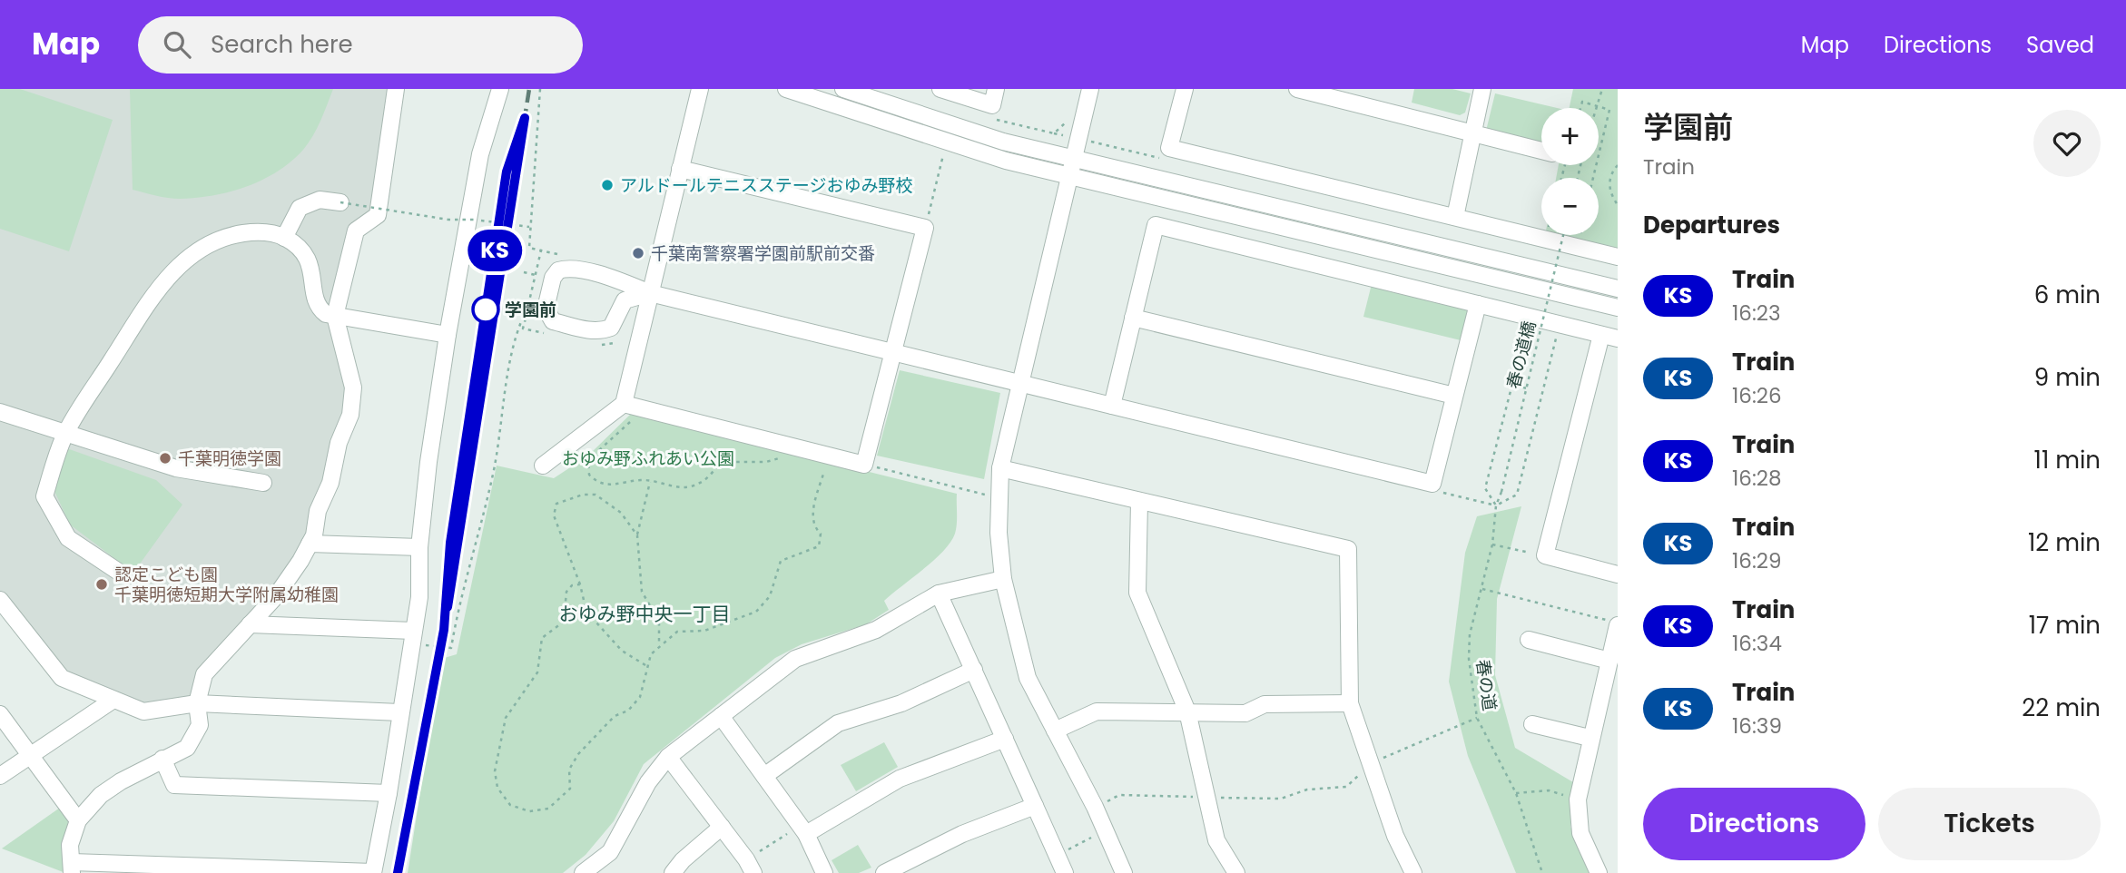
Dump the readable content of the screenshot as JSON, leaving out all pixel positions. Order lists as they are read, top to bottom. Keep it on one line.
{"streets":{"path":["春の道橋","春の道"]},"crossings":[["春の道橋","春の道"]],"districts":["おゆみ野中央一丁目"],"parks":["おゆみ野ふれあい公園"],"places":["アルドールテニスステージおゆみ野校","千葉南警察署学園前駅前交番","学園前","千葉明徳学園","認定こども園 千葉明徳短期大学附属幼稚園"],"page":{"header":"Map","search":"Search here","nav":["Map","Directions","Saved"],"on_map":"KS","heading":[["学園前","Train"],"Departures"],"map_buttons":["+","−"],"list":[{"mark":"KS","name":"Train","note":"16:23","value":"6 min"},{"mark":"KS","name":"Train","note":"16:26","value":"9 min"},{"mark":"KS","name":"Train","note":"16:28","value":"11 min"},{"mark":"KS","name":"Train","note":"16:29","value":"12 min"},{"mark":"KS","name":"Train","note":"16:34","value":"17 min"},{"mark":"KS","name":"Train","note":"16:39","value":"22 min"}],"buttons":["Directions","Tickets"]}}
